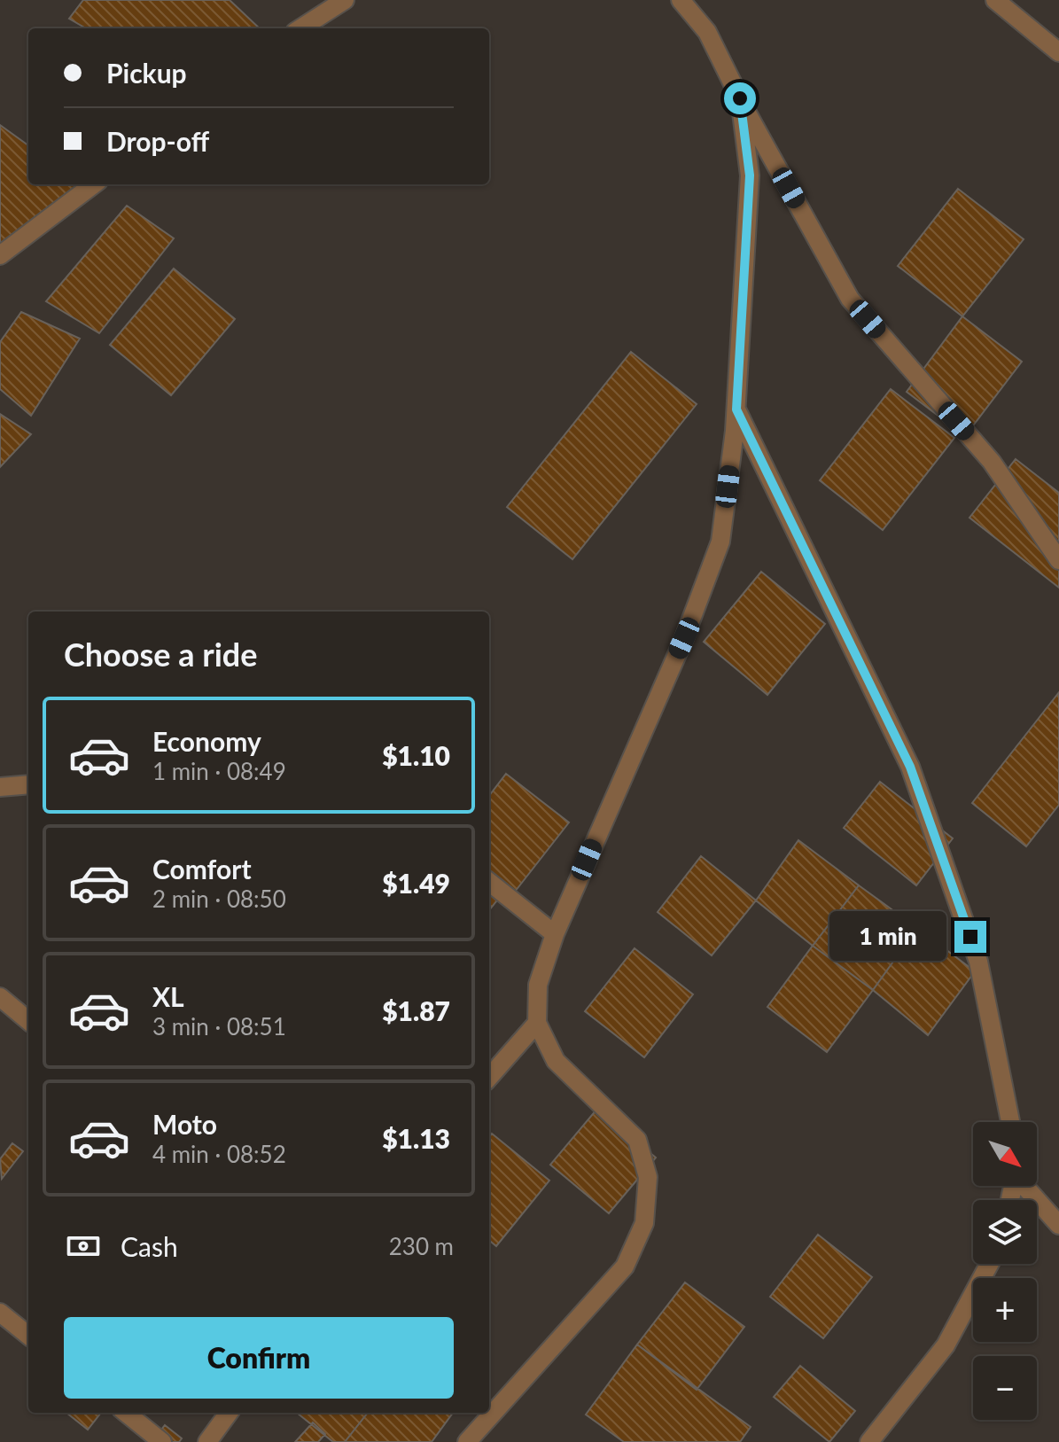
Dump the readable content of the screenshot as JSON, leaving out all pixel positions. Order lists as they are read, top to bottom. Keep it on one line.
{"north":"bottom right","page":{"banner":["Pickup","Drop-off"],"heading":"Choose a ride","list":[{"name":"Economy","note":"1 min · 08:49","value":"$1.10"},{"name":"Comfort","note":"2 min · 08:50","value":"$1.49"},{"name":"XL","note":"3 min · 08:51","value":"$1.87"},{"name":"Moto","note":"4 min · 08:52","value":"$1.13"}],"bubble":"1 min","map_buttons":["+","−"],"pay":["Cash","230 m"],"buttons":"Confirm"}}
